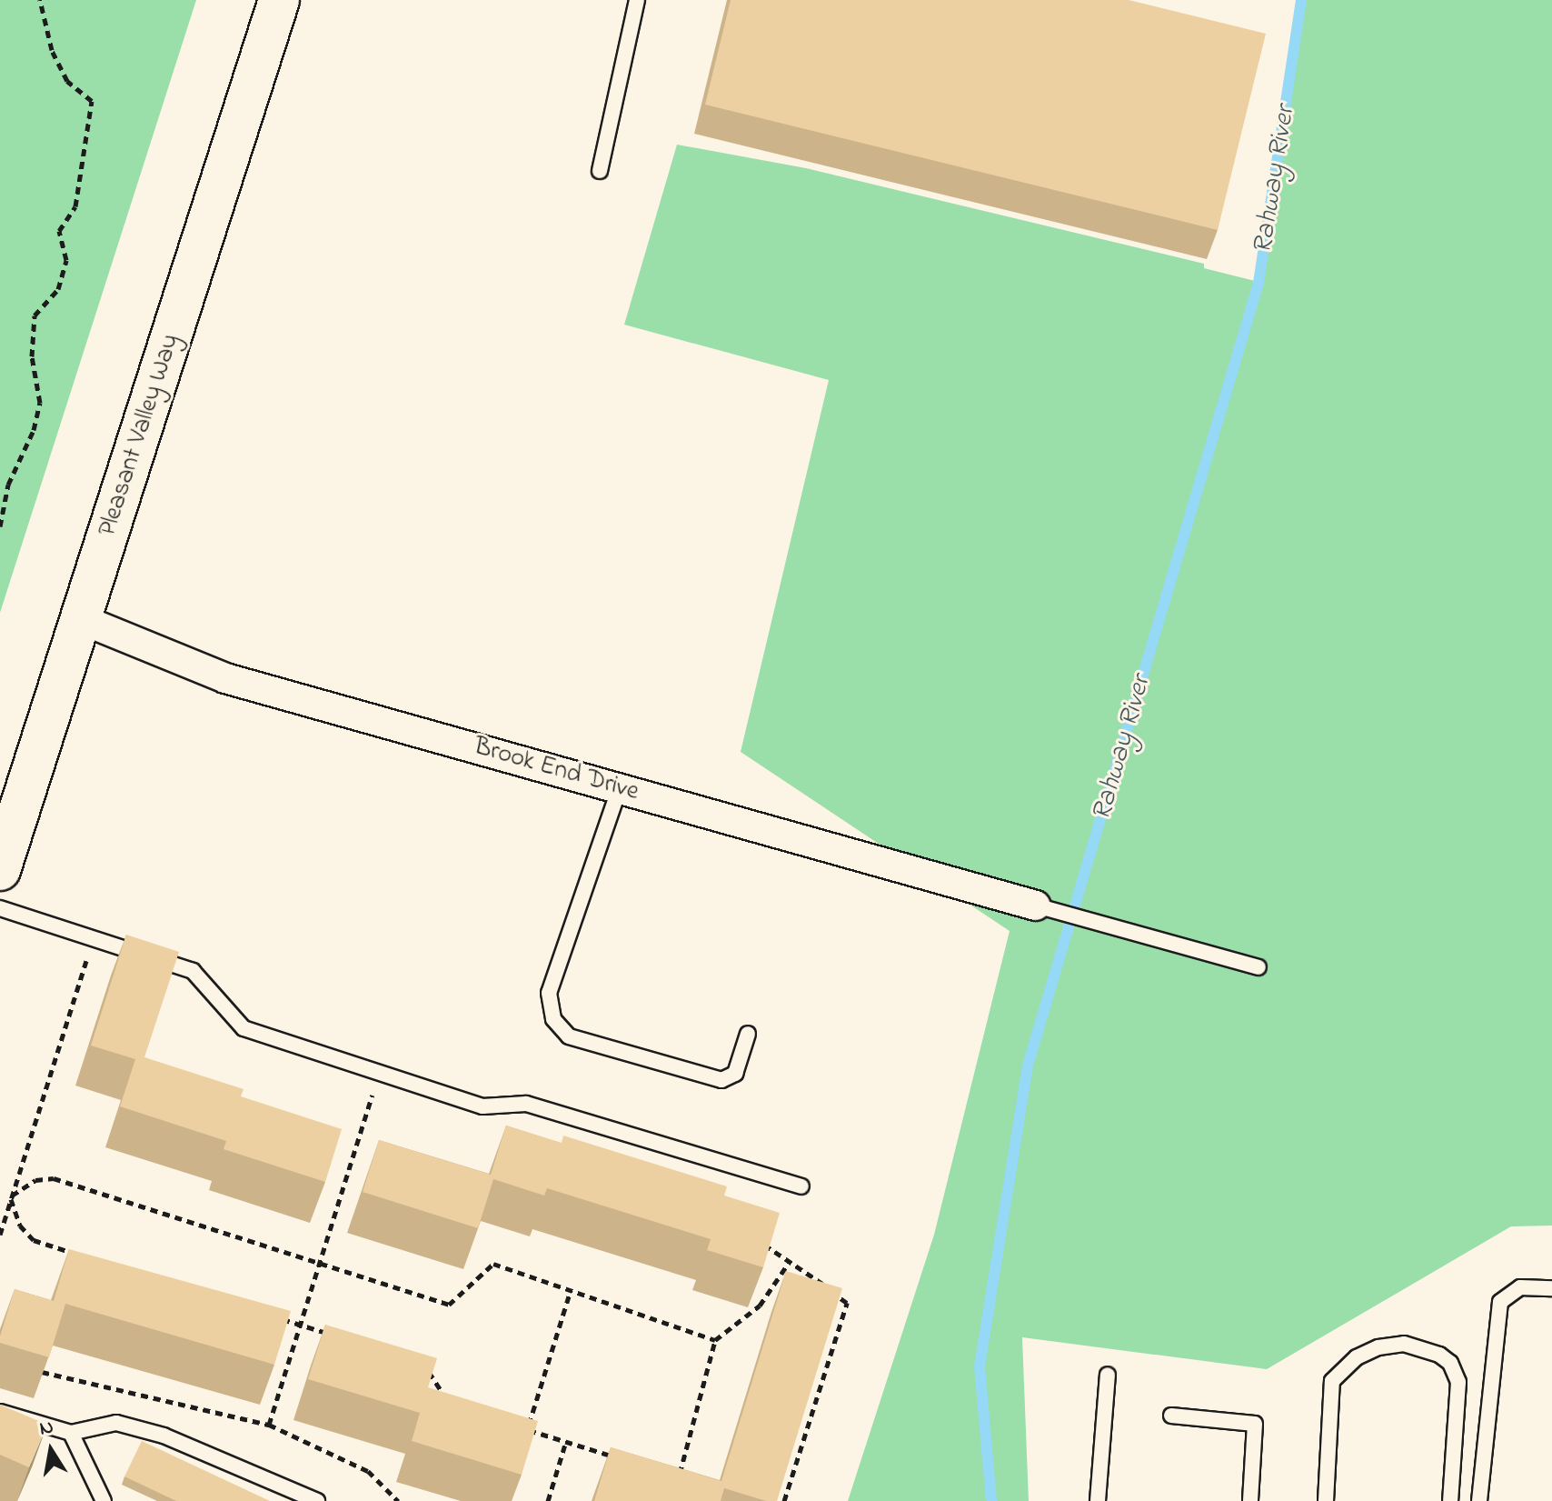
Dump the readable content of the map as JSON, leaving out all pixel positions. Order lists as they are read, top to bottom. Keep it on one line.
{"streets":{"main road":["Pleasant Valley Way"],"street":["Brook End Drive"]},"crossings":[["Pleasant Valley Way","Brook End Drive"]],"water":["Rahway River"],"north":"top"}
